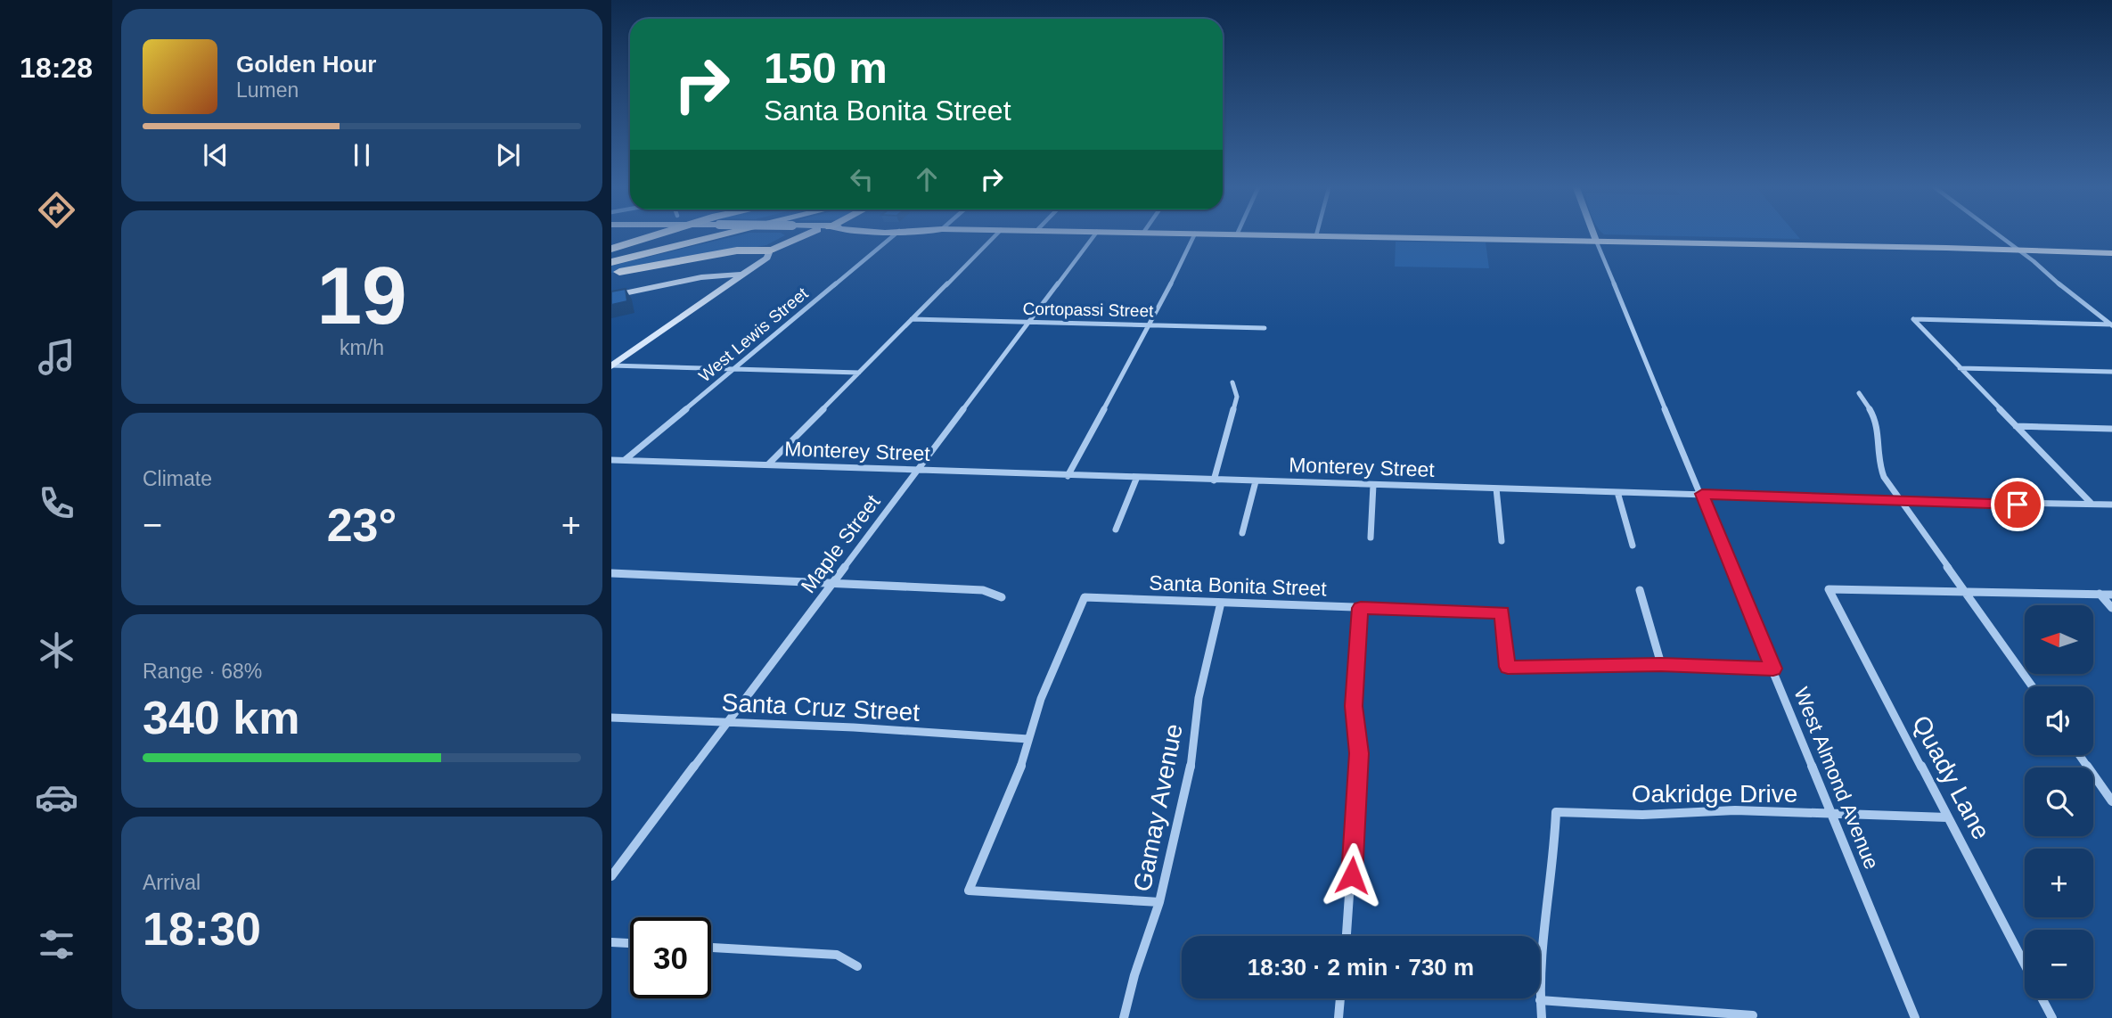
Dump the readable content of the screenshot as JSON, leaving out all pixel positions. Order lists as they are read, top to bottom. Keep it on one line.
{"streets":{"street":["Cortopassi Street","West Lewis Street","Monterey Street","Maple Street","Santa Bonita Street","Santa Cruz Street","Quady Lane","West Almond Avenue","Oakridge Drive","Gamay Avenue"]},"crossings":[["Cortopassi Street","Maple Street"],["West Lewis Street","Monterey Street"],["Monterey Street","Maple Street"],["Monterey Street","West Almond Avenue"],["Maple Street","Santa Cruz Street"],["Santa Bonita Street","Santa Cruz Street"],["Santa Bonita Street","Gamay Avenue"],["Quady Lane","Oakridge Drive"],["West Almond Avenue","Oakridge Drive"]],"north":"left","page":{"tabs":"18:28","turn":["150 m","Santa Bonita Street"],"song":["Golden Hour","Lumen"],"tile":[["19","km/h"],"Climate",["Range · 68%","340 km"],["Arrival","18:30"]],"heat":["−","23°","+"],"map_buttons":["+","−"],"limit":"30","trip":"18:30 · 2 min · 730 m"}}
